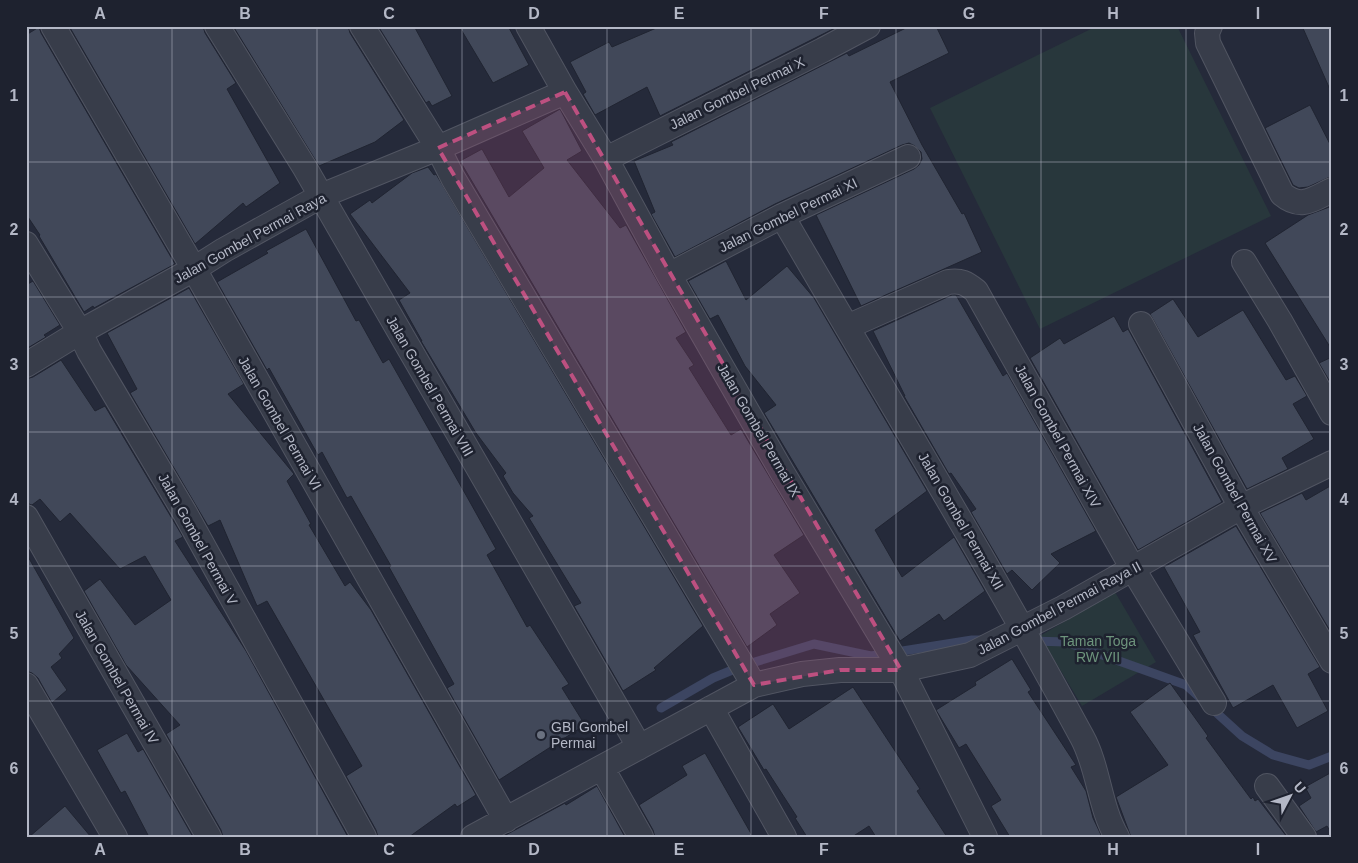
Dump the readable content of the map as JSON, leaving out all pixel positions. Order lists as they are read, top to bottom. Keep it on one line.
{"streets":{"street":["Jalan Gombel Permai X","Jalan Gombel Permai XI","Jalan Gombel Permai Raya","Jalan Gombel Permai VIII","Jalan Gombel Permai VI","Jalan Gombel Permai IX","Jalan Gombel Permai XIV","Jalan Gombel Permai XV","Jalan Gombel Permai XII","Jalan Gombel Permai V","Jalan Gombel Permai Raya II","Jalan Gombel Permai IV"]},"crossings":[["Jalan Gombel Permai X","Jalan Gombel Permai IX"],["Jalan Gombel Permai XI","Jalan Gombel Permai IX"],["Jalan Gombel Permai XI","Jalan Gombel Permai XII"],["Jalan Gombel Permai Raya","Jalan Gombel Permai VIII"],["Jalan Gombel Permai Raya","Jalan Gombel Permai VI"],["Jalan Gombel Permai Raya","Jalan Gombel Permai IX"],["Jalan Gombel Permai Raya","Jalan Gombel Permai V"],["Jalan Gombel Permai VIII","Jalan Gombel Permai Raya II"],["Jalan Gombel Permai VI","Jalan Gombel Permai Raya II"],["Jalan Gombel Permai IX","Jalan Gombel Permai Raya II"],["Jalan Gombel Permai XIV","Jalan Gombel Permai XII"],["Jalan Gombel Permai XIV","Jalan Gombel Permai Raya II"],["Jalan Gombel Permai XV","Jalan Gombel Permai Raya II"],["Jalan Gombel Permai XII","Jalan Gombel Permai Raya II"]],"parks":["Taman Toga RW VII"],"places":["GBI Gombel Permai"],"north":"top right","grid":{"columns":["A","B","C","D","E","F","G","H","I"],"rows":["1","2","3","4","5","6"]}}
